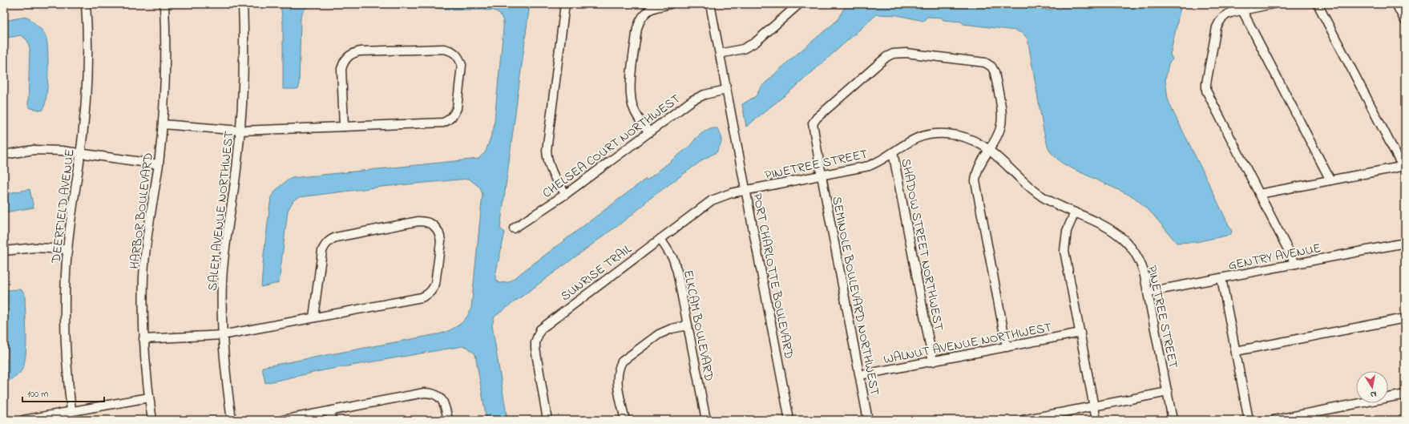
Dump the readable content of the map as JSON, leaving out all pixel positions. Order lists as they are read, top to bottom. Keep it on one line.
{"streets":{"street":["CHELSEA COURT NORTHWEST","PINETREE STREET","DEERFIELD AVENUE","HARBOR BOULEVARD","SALEM AVENUE NORTHWEST","SHADOW STREET NORTHWEST","GENTRY AVENUE","SUNRISE TRAIL","PORT CHARLOTTE BOULEVARD","SEMINOLE BOULEVARD NORTHWEST","ELKCAM BOULEVARD","WALNUT AVENUE NORTHWEST"]},"crossings":[["CHELSEA COURT NORTHWEST","PORT CHARLOTTE BOULEVARD"],["PINETREE STREET","SHADOW STREET NORTHWEST"],["PINETREE STREET","GENTRY AVENUE"],["PINETREE STREET","SUNRISE TRAIL"],["PINETREE STREET","PORT CHARLOTTE BOULEVARD"],["PINETREE STREET","SEMINOLE BOULEVARD NORTHWEST"],["SHADOW STREET NORTHWEST","WALNUT AVENUE NORTHWEST"],["SUNRISE TRAIL","PORT CHARLOTTE BOULEVARD"],["SUNRISE TRAIL","ELKCAM BOULEVARD"],["SEMINOLE BOULEVARD NORTHWEST","WALNUT AVENUE NORTHWEST"]],"scale_bar":"100 m","north":"bottom"}
